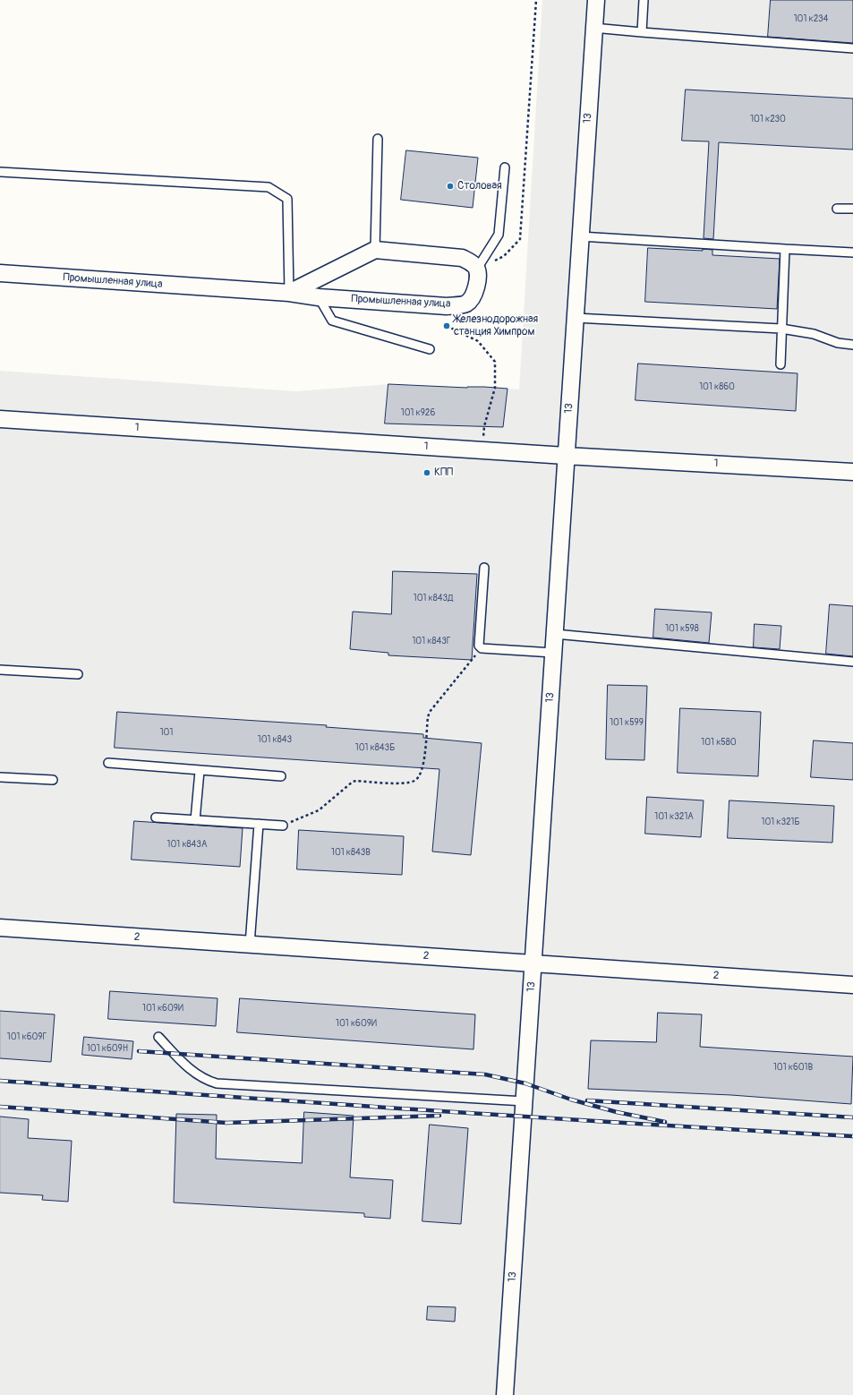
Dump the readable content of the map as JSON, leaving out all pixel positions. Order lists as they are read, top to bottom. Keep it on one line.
{"streets":{"street":["13","Промышленная улица","1","2"]},"crossings":[["13","1"],["13","2"]],"places":["Столовая","Железнодорожная станция Химпром","КПП"],"house_numbers":["101 к234","101 к230","101 к860","101 к926","101 к843Д","101 к598","101 к843Г","101 к599","101","101 к843","101 к580","101 к843Б","101 к321А","101 к321Б","101 к843А","101 к843В","101 к609И","101 к609И","101 к609Г","101 к609Н","101 к601В"]}
